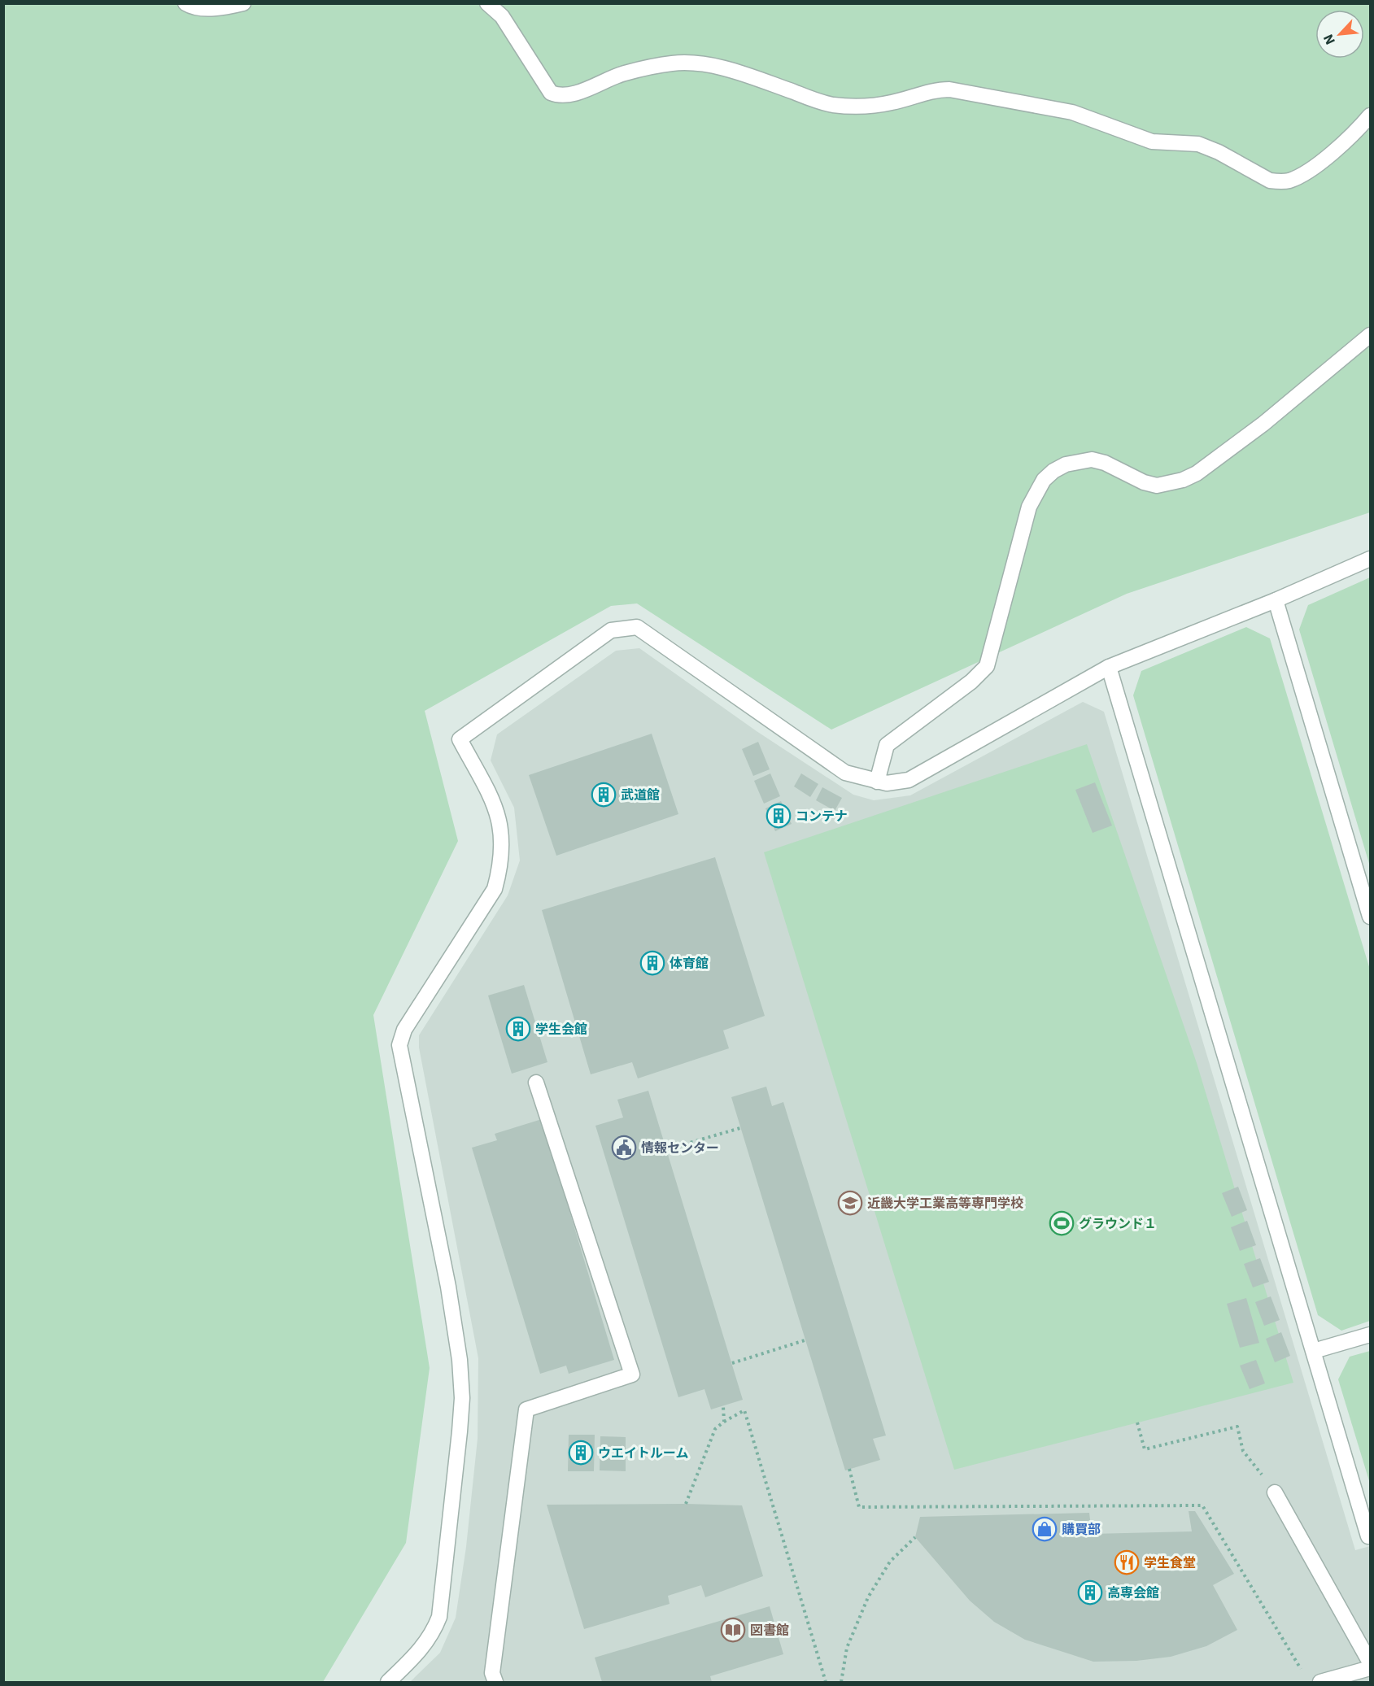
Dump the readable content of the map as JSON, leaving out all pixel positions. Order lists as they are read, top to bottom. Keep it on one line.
{"places":{"building":["武道館","コンテナ","体育館","学生会館","ウエイトルーム","高専会館"],"public building":["情報センター"],"school or university":["近畿大学工業高等専門学校"],"sports":["グラウンド１"],"shop":["購買部"],"restaurant":["学生食堂"],"library":["図書館"]},"north":"bottom left"}
